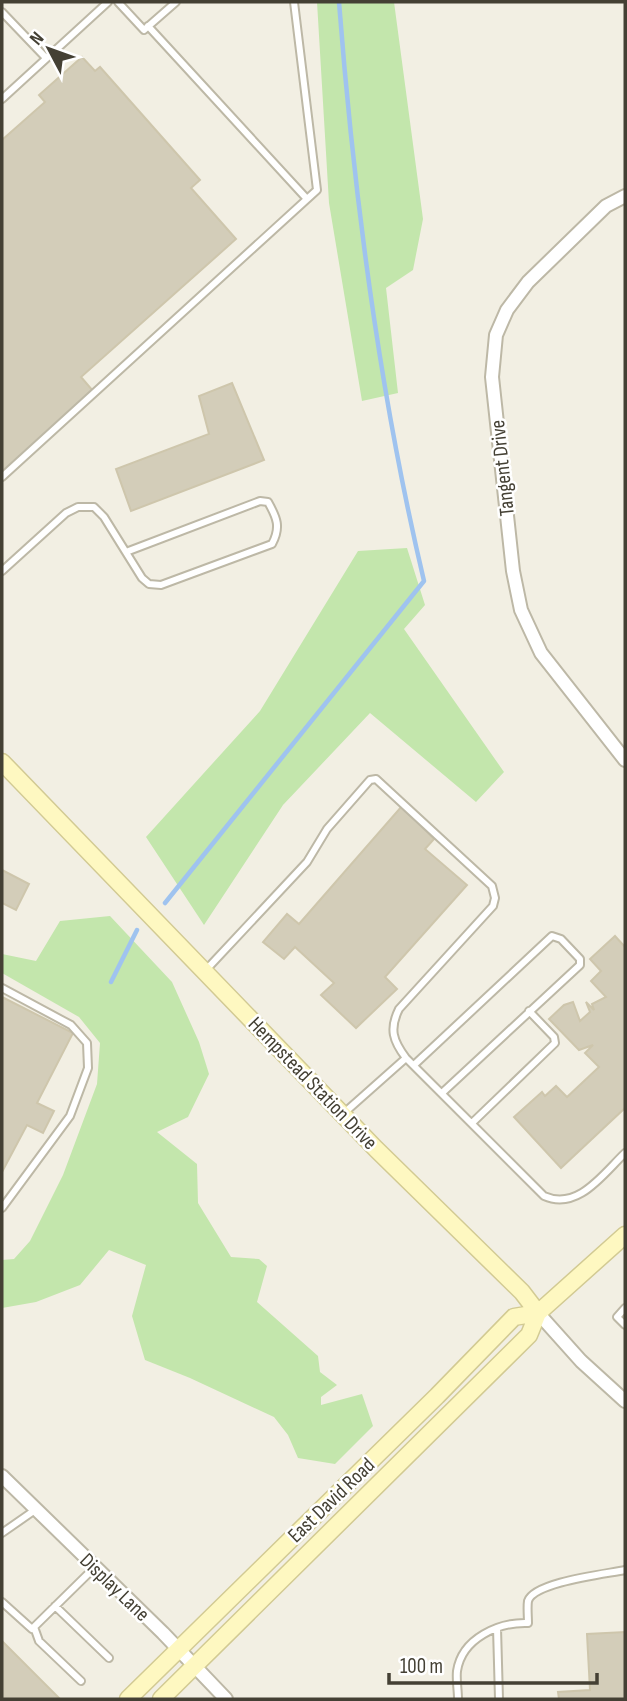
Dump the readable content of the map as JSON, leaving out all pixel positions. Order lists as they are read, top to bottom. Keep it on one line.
{"streets":{"street":["Tangent Drive","Hempstead Station Drive","East David Road","Display Lane"]},"crossings":[["Hempstead Station Drive","East David Road"],["East David Road","Display Lane"]],"scale_bar":"100 m","north":"top left"}
